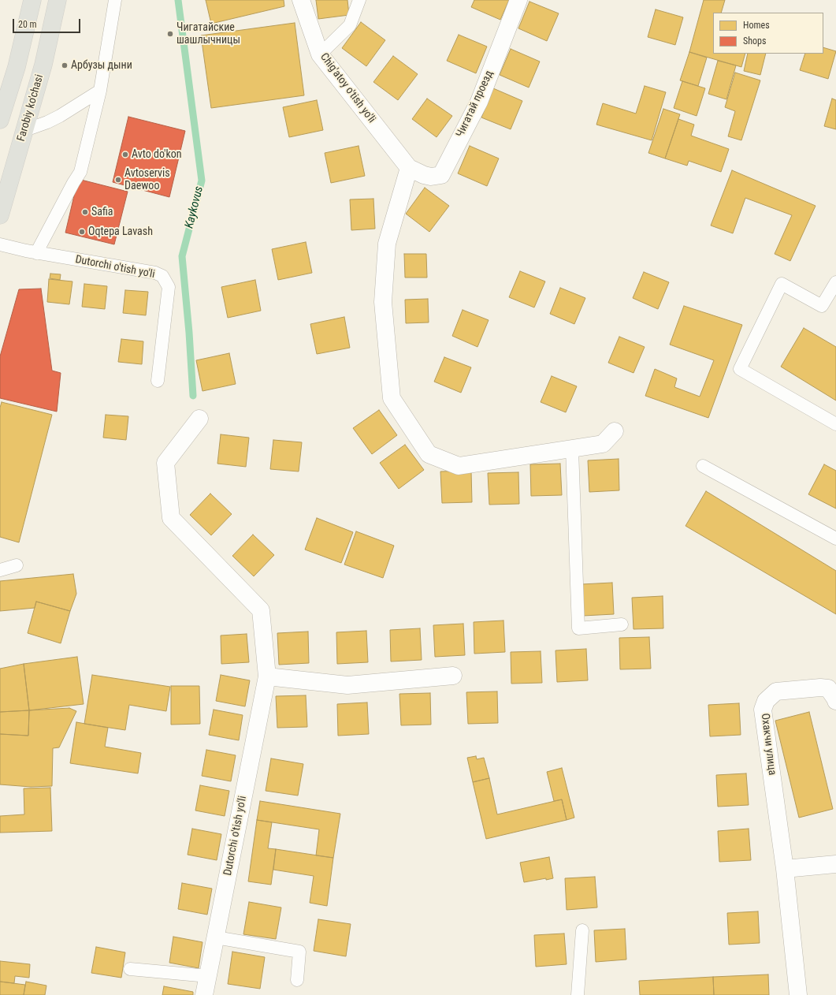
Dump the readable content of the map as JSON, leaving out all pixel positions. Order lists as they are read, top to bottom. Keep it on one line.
{"streets":{"main road":["Farobiy ko'chasi"],"street":["Chig'atoy o'tish yo'li","Чигатай проезд","Dutorchi o'tish yo'li","Охакчи улица"]},"crossings":[["Chig'atoy o'tish yo'li","Чигатай проезд"]],"water":["Kaykovus"],"places":["Чигатайские шашлычницы","Aрбузы дыни","Avto do'kon","Avtoservis Daewoo","Safia","Oqtepa Lavash"],"legend":["Homes","Shops"],"scale_bar":"20 m"}
